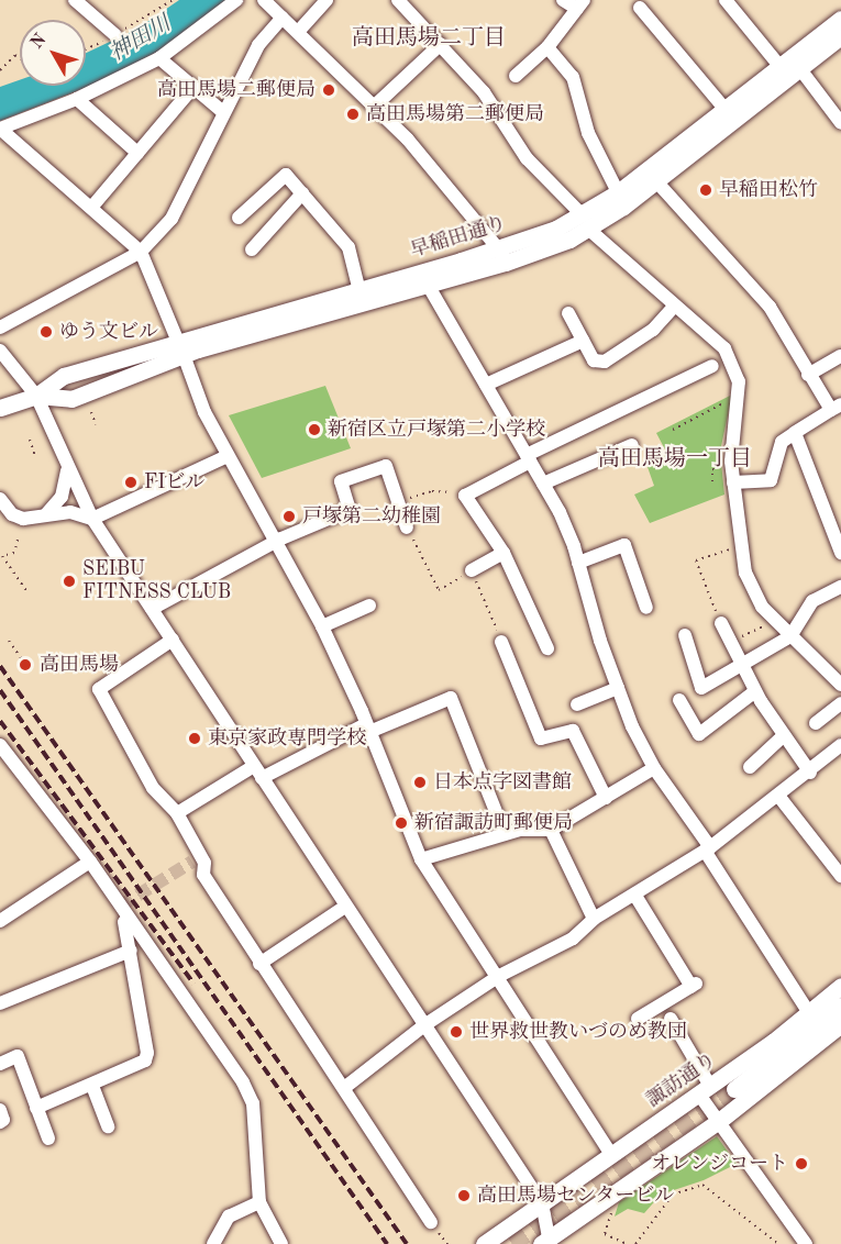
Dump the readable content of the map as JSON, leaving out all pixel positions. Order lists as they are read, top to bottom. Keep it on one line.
{"streets":{"main road":["早稲田通り","諏訪通り"]},"districts":["高田馬場二丁目","高田馬場一丁目"],"water":["神田川"],"places":["高田馬場二郵便局","高田馬場第二郵便局","早稲田松竹","ゆう文ビル","新宿区立戸塚第二小学校","FIビル","戸塚第二幼稚園","SEIBU FITNESS CLUB","高田馬場","東京家政専門学校","日本点字図書館","新宿諏訪町郵便局","世界救世教いづのめ教団","オレンジコート","高田馬場センタービル"],"north":"top left"}
